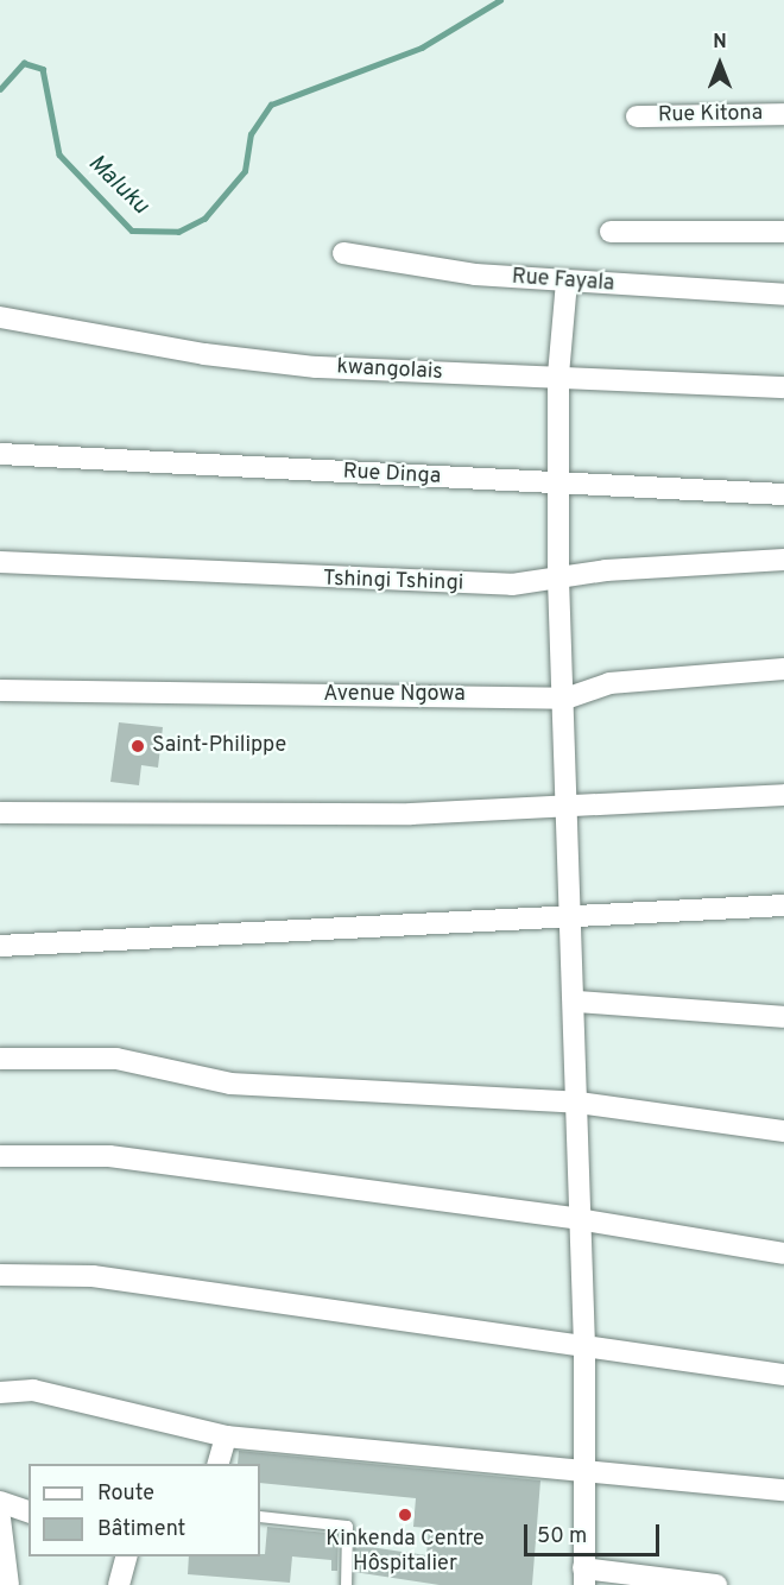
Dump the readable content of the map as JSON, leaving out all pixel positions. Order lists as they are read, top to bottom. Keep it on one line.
{"streets":{"street":["Rue Kitona","Rue Fayala","kwangolais","Rue Dinga","Tshingi Tshingi","Avenue Ngowa"]},"water":["Maluku"],"places":["Saint-Philippe","Kinkenda Centre Hôspitalier"],"legend":["Route","Bâtiment"],"scale_bar":"50 m","north":"top"}
